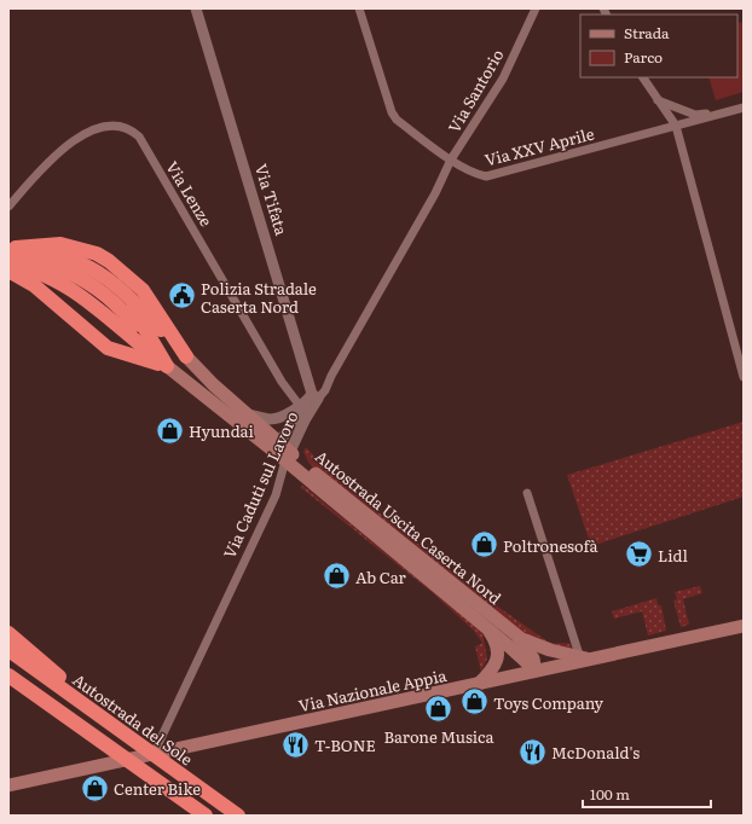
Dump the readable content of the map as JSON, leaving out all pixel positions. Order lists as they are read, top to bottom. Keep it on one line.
{"streets":{"highway":["Autostrada del Sole"],"main road":["Autostrada Uscita Caserta Nord","Via Nazionale Appia"],"street":["Via Santorio","Via XXV Aprile","Via Lenze","Via Tifata","Via Caduti sul Lavoro"]},"crossings":[["Via Santorio","Via XXV Aprile"],["Via Santorio","Via Caduti sul Lavoro"],["Via XXV Aprile","Via Caduti sul Lavoro"],["Via Lenze","Via Tifata"],["Via Lenze","Via Caduti sul Lavoro"],["Via Lenze","Autostrada Uscita Caserta Nord"],["Via Tifata","Via Caduti sul Lavoro"],["Via Tifata","Autostrada Uscita Caserta Nord"],["Via Caduti sul Lavoro","Autostrada Uscita Caserta Nord"],["Via Caduti sul Lavoro","Via Nazionale Appia"],["Autostrada Uscita Caserta Nord","Via Nazionale Appia"]],"places":{"public building":["Polizia Stradale Caserta Nord"],"shop":["Hyundai","Poltronesofà","Ab Car","Toys Company","Barone Musica","Center Bike"],"supermarket":["Lidl"],"restaurant":["T-BONE","McDonald's"]},"legend":["Strada","Parco"],"scale_bar":"100 m"}
